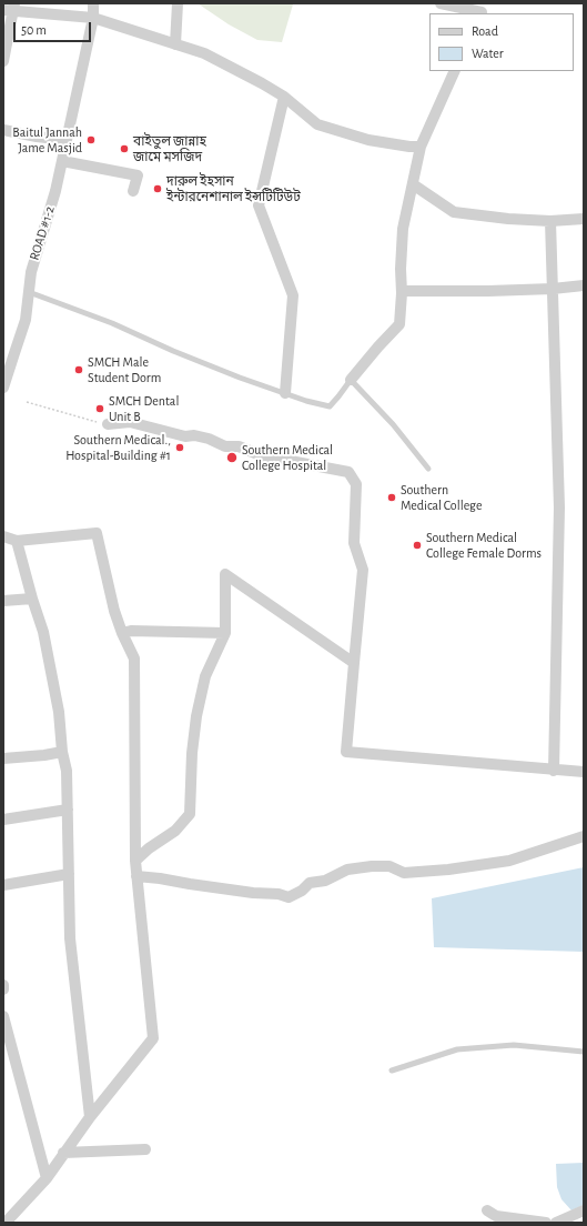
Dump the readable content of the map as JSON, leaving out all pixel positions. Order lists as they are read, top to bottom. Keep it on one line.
{"streets":{"street":["ROAD #1-2"]},"places":["Baitul Jannah Jame Masjid","বাইতুল জান্নাহ জামে মসজিদ","দারুল ইহসান ইন্টারনেশানাল ইন্সটিটিউট","SMCH Male Student Dorm","SMCH Dental Unit B","Southern Medical., Hospital-Building #1","Southern Medical College Hospital","Southern Medical College","Southern Medical College Female Dorms"],"legend":["Road","Water"],"scale_bar":"50 m"}
